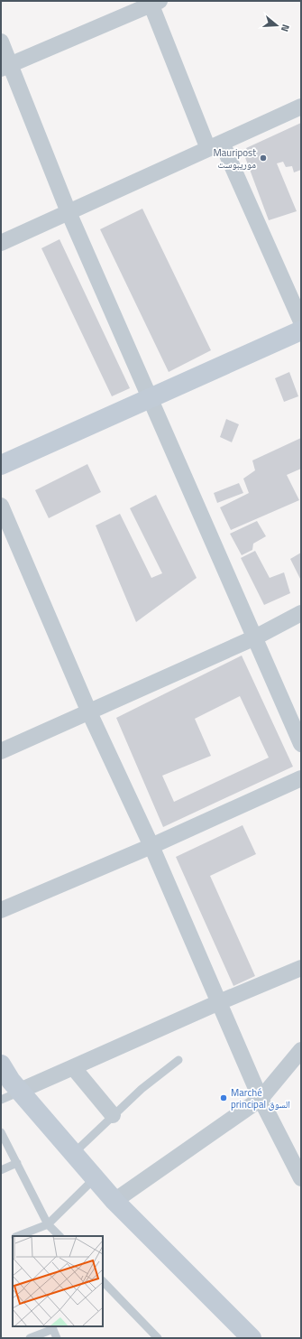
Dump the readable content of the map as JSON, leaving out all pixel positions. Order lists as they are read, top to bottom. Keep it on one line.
{"places":["Mauripost موريبوست","Marché principal السوق"],"north":"right"}
